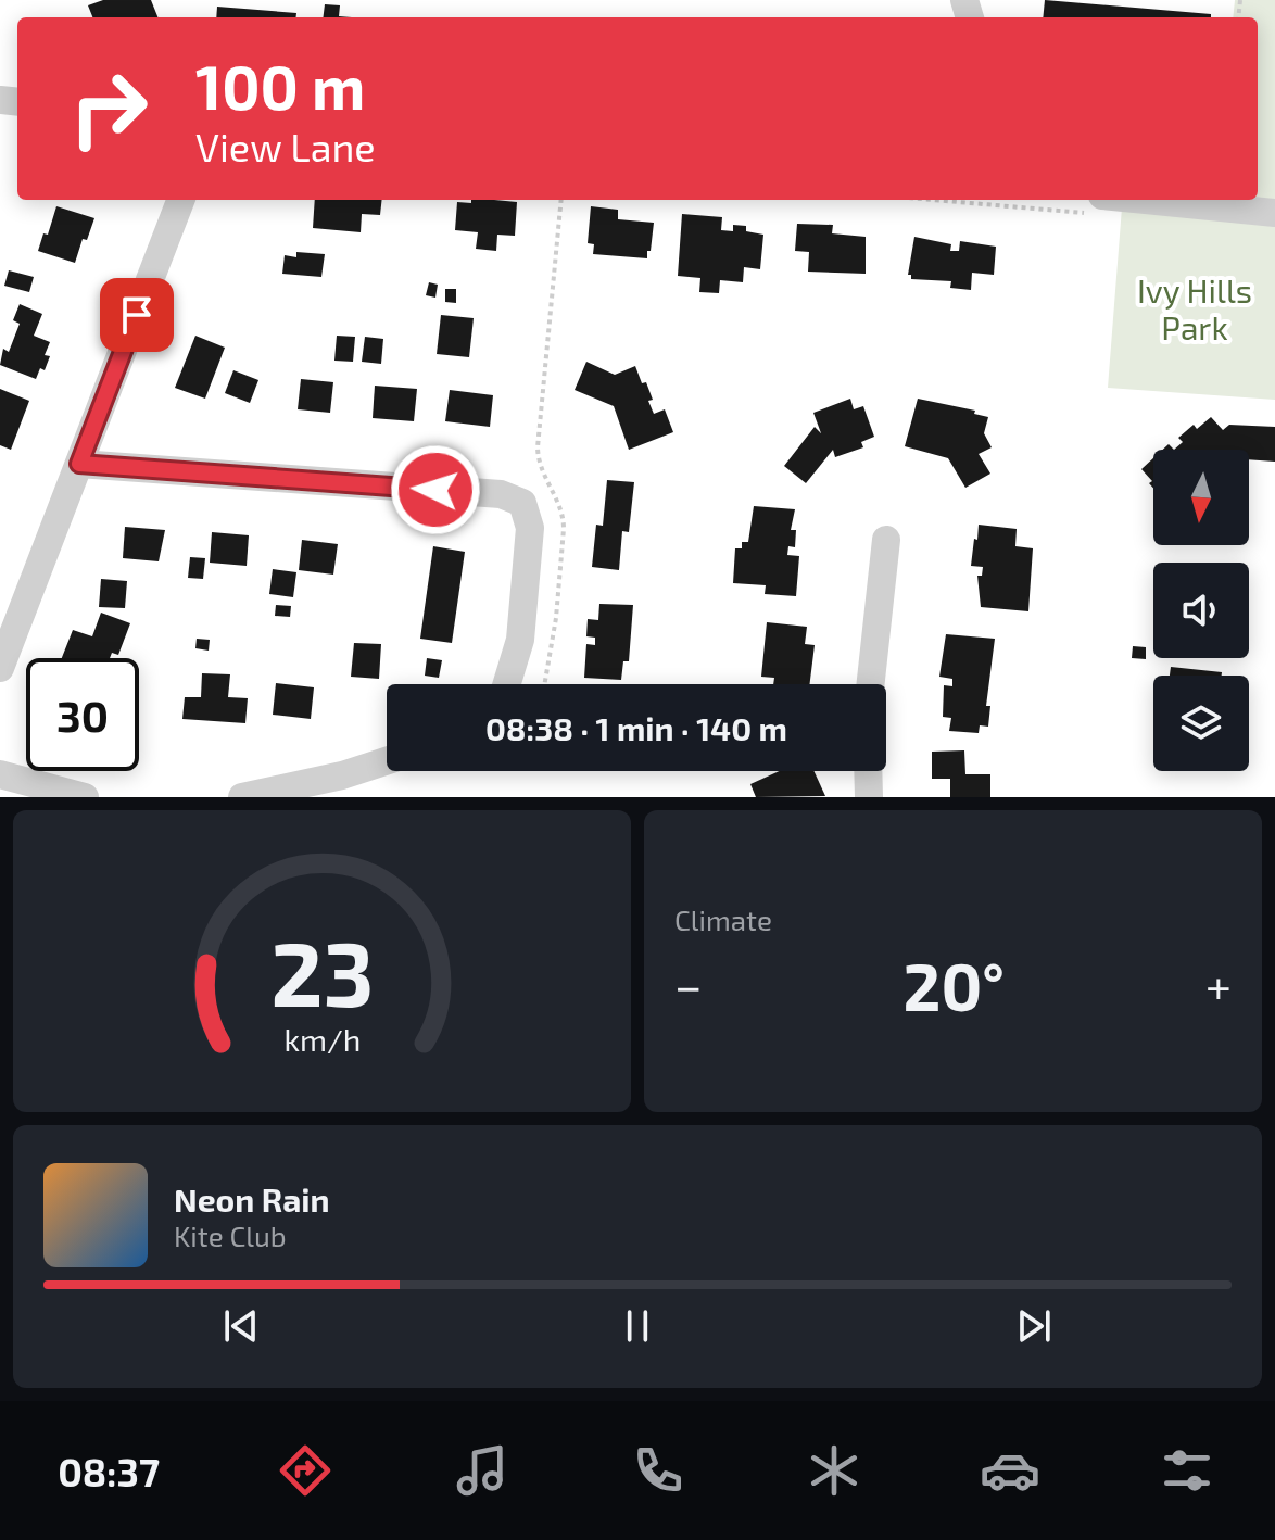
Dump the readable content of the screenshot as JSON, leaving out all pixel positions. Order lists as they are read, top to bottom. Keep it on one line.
{"parks":["Ivy Hills Park"],"north":"bottom","page":{"turn":["100 m","View Lane"],"limit":"30","trip":"08:38 · 1 min · 140 m","tile":"Climate","heat":["−","20°","+"],"song":["Neon Rain","Kite Club"],"tabs":"08:37","gauge":["23","km/h"]}}
